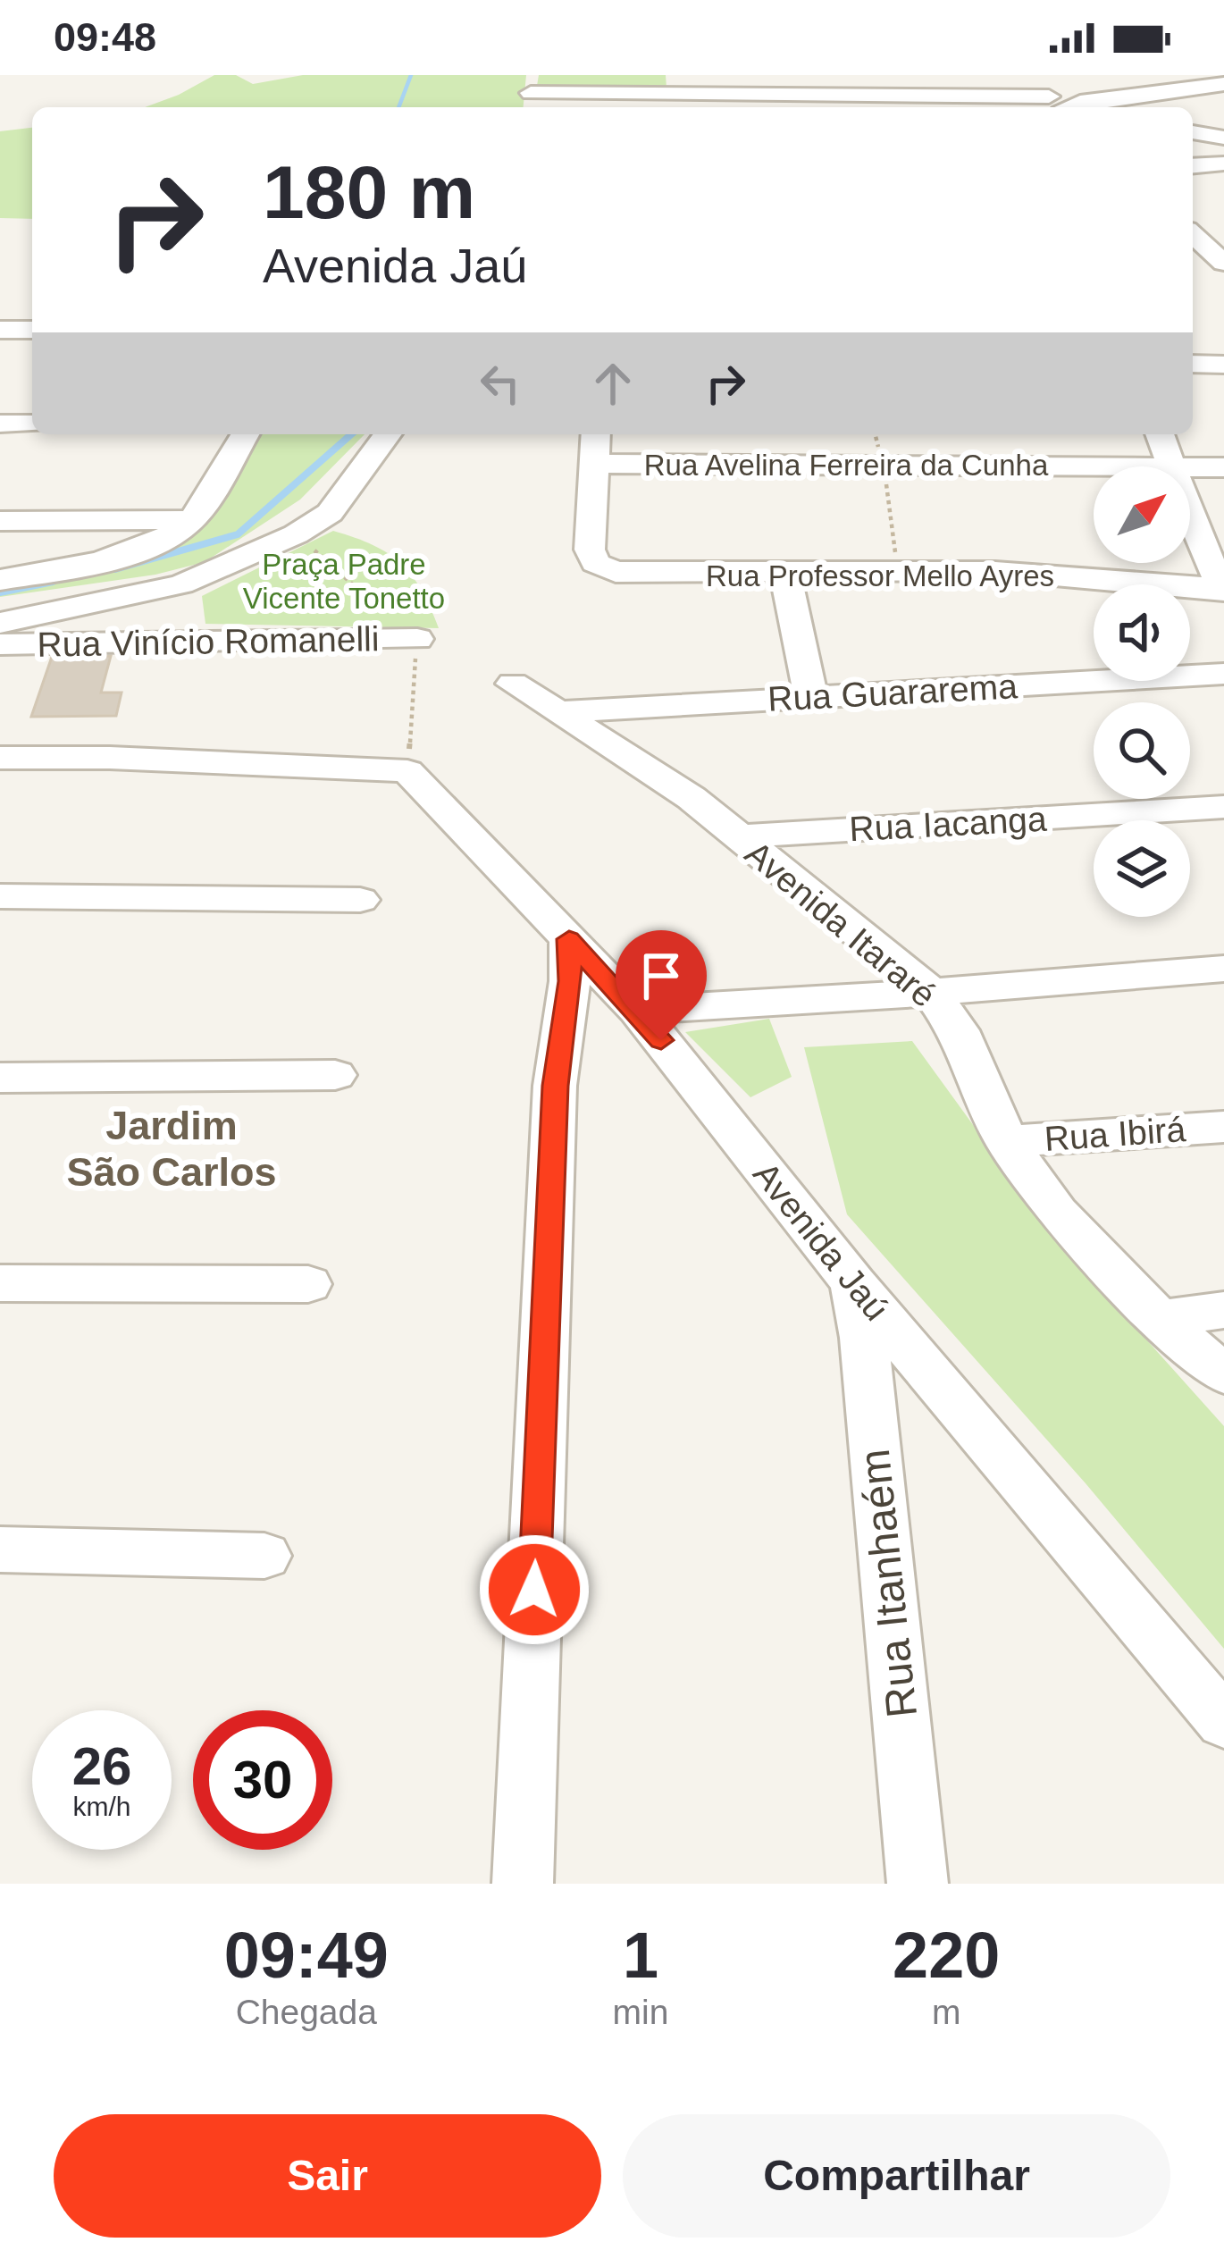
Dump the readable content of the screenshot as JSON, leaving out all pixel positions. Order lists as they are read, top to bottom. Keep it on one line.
{"streets":{"street":["Rua Avelina Ferreira da Cunha","Rua Professor Mello Ayres","Rua Vinício Romanelli","Rua Guararema","Rua Iacanga","Avenida Itararé","Rua Ibirá","Avenida Jaú","Rua Itanhaém"]},"crossings":[["Rua Avelina Ferreira da Cunha","Rua Professor Mello Ayres"],["Rua Guararema","Avenida Itararé"],["Rua Iacanga","Avenida Itararé"],["Avenida Itararé","Rua Ibirá"],["Avenida Jaú","Rua Itanhaém"]],"districts":["Jardim São Carlos"],"parks":["Praça Padre Vicente Tonetto"],"north":"top right","page":{"status":"09:48","turn":["180 m","Avenida Jaú"],"speed":"26 km/h","limit":"30","eta":["09:49","Chegada","1","min","220","m"],"buttons":["Sair","Compartilhar"]}}
